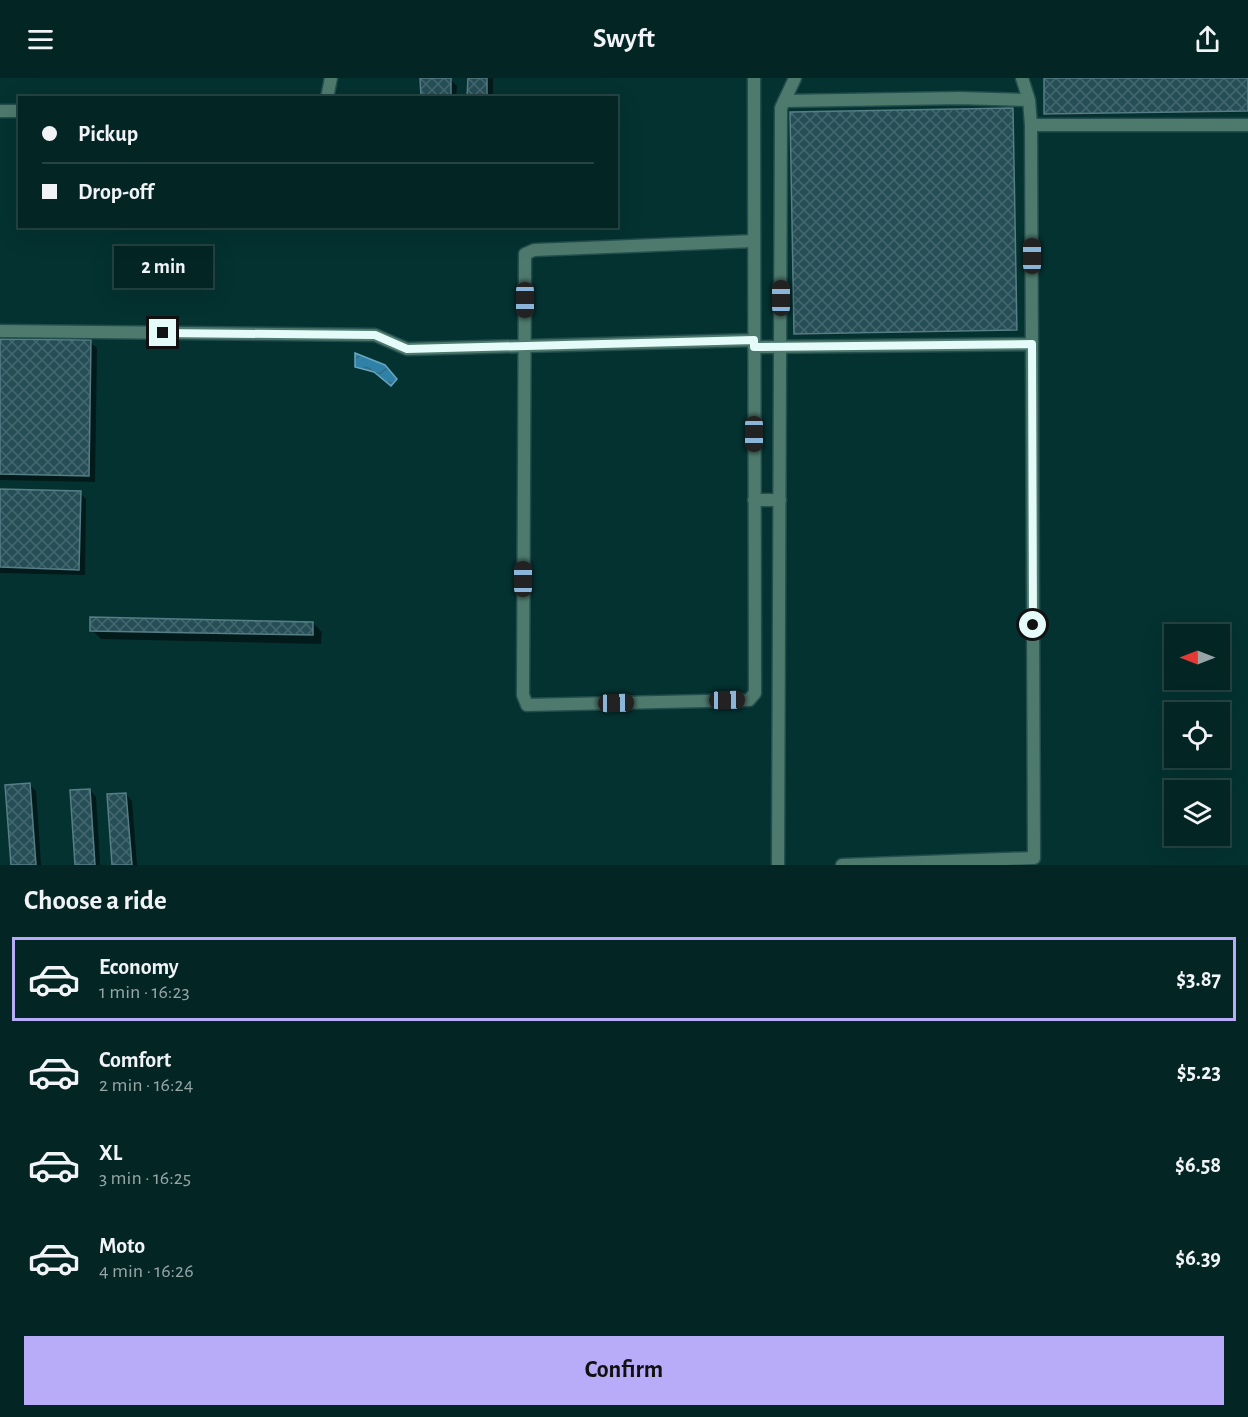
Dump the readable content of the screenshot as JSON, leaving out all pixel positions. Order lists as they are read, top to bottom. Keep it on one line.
{"north":"left","page":{"header":"Swyft","banner":["Pickup","Drop-off"],"bubble":"2 min","heading":"Choose a ride","list":[{"name":"Economy","note":"1 min · 16:23","value":"$3.87"},{"name":"Comfort","note":"2 min · 16:24","value":"$5.23"},{"name":"XL","note":"3 min · 16:25","value":"$6.58"},{"name":"Moto","note":"4 min · 16:26","value":"$6.39"}],"buttons":"Confirm"}}
